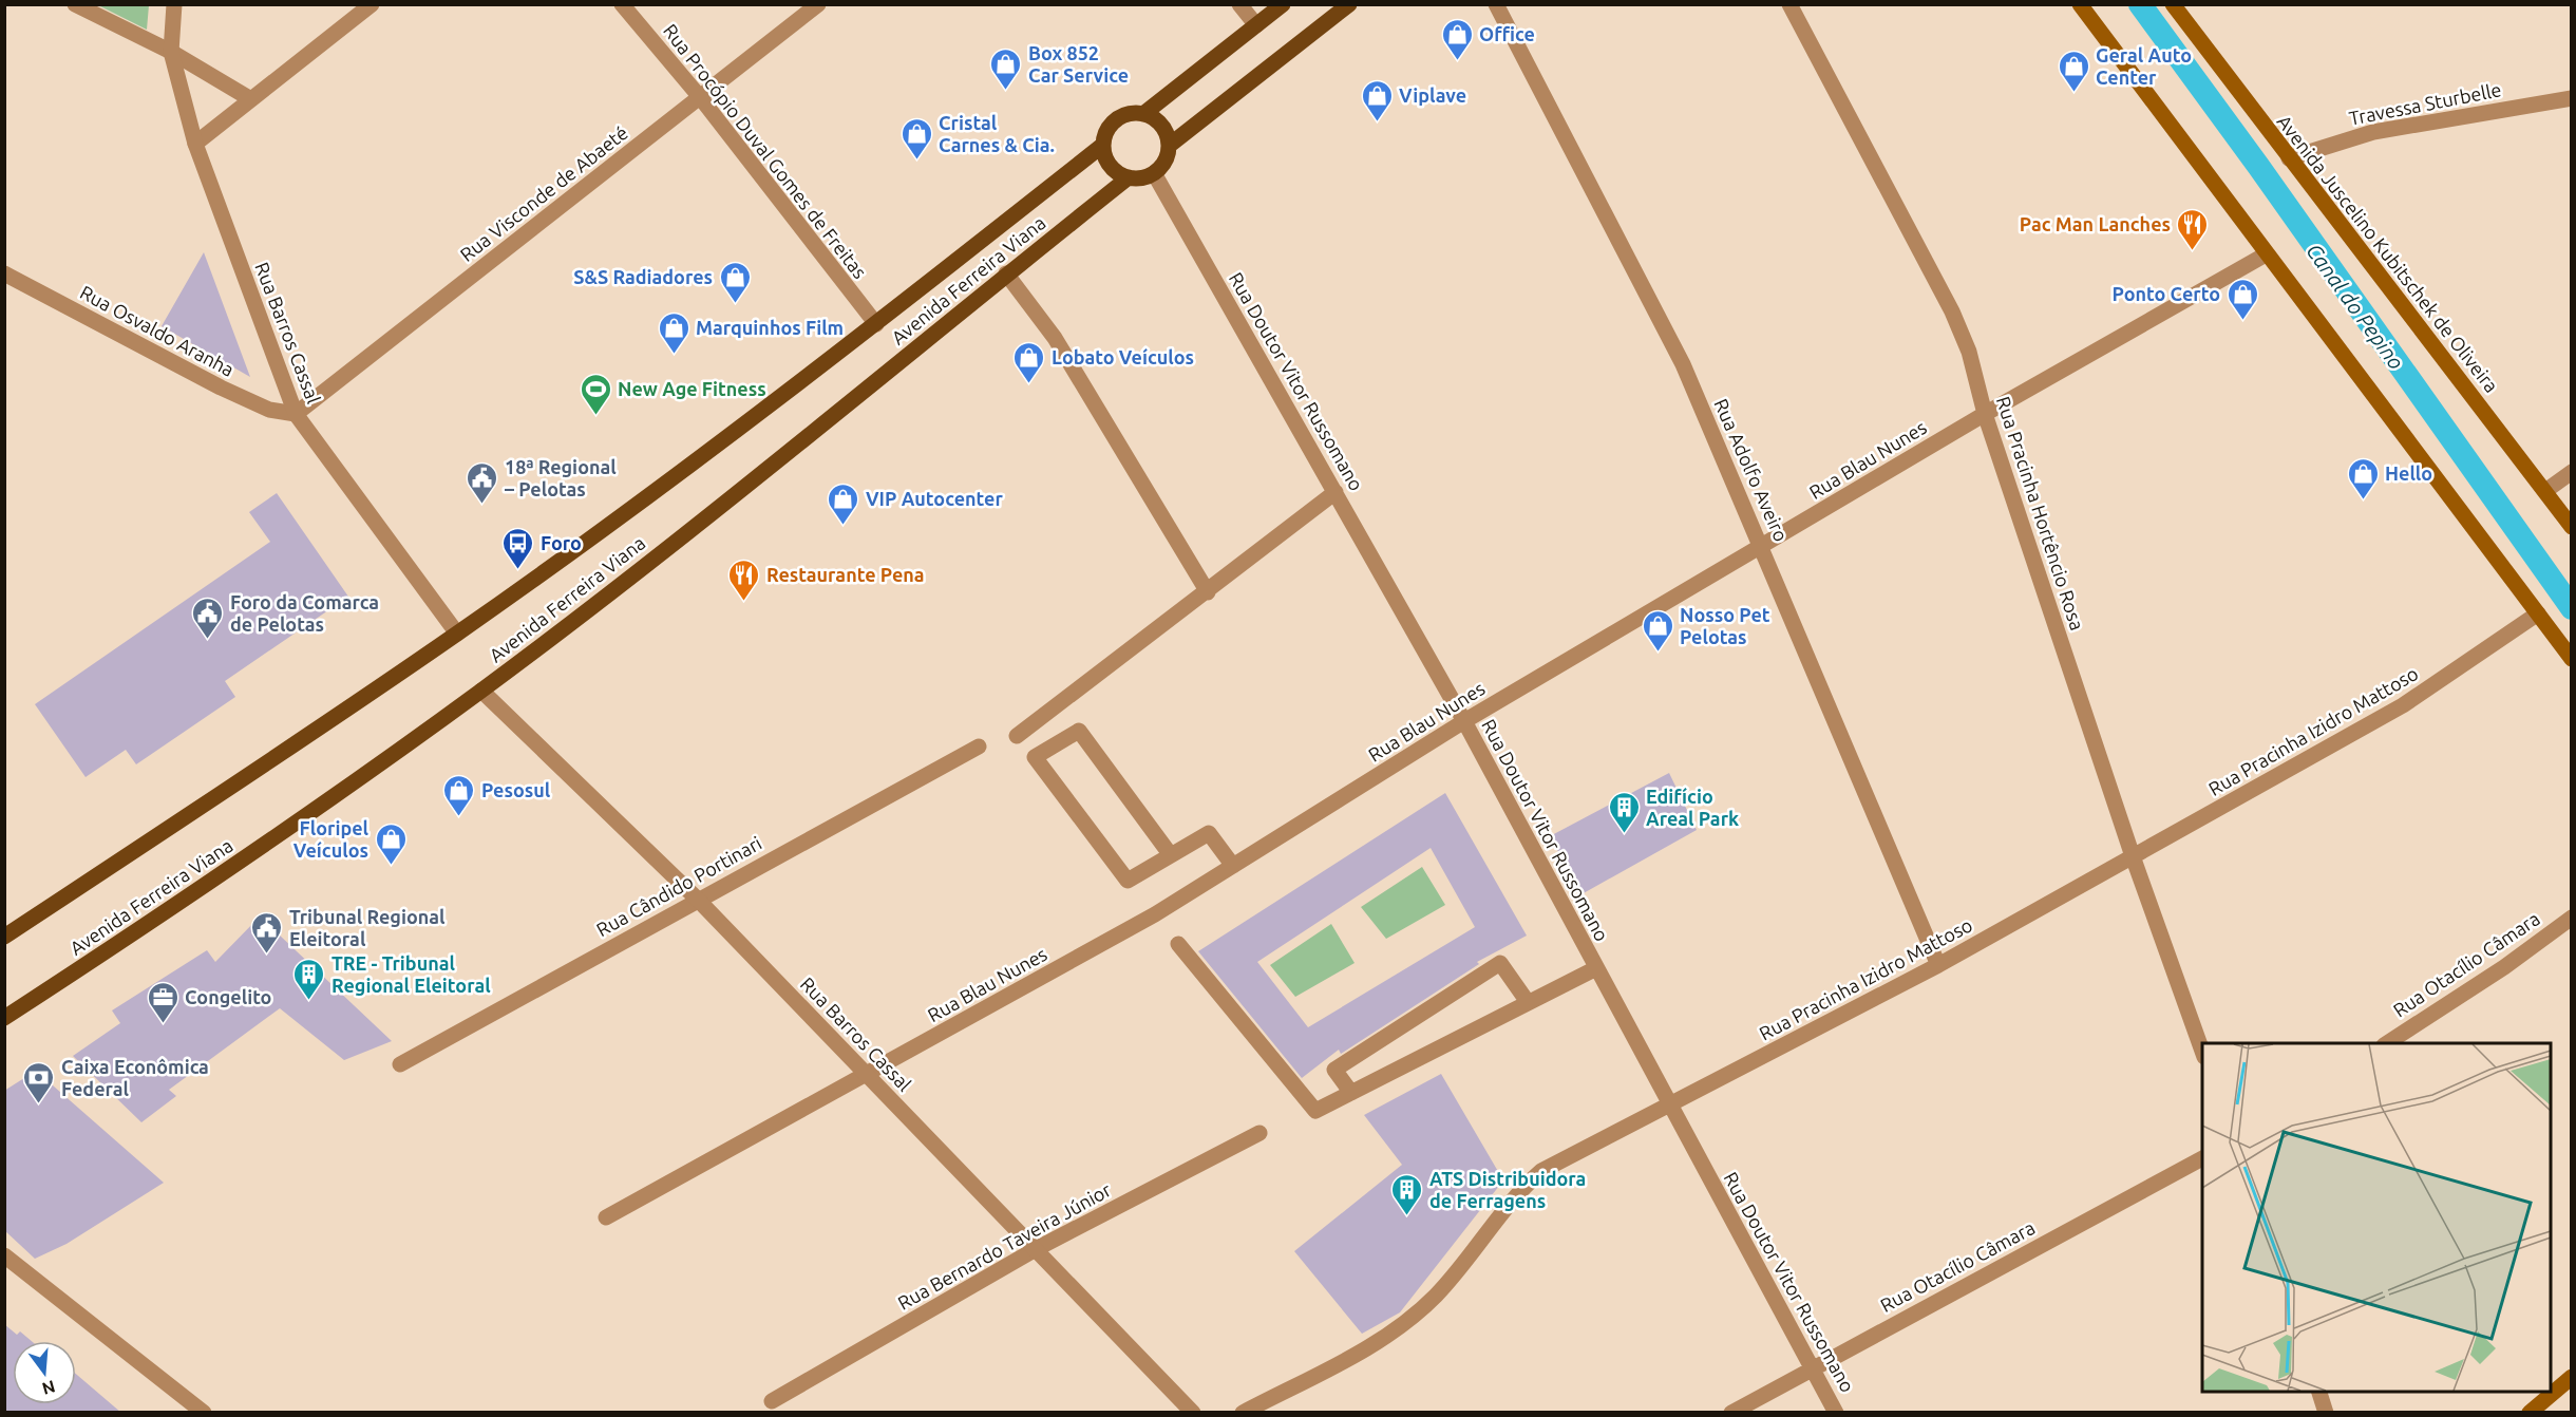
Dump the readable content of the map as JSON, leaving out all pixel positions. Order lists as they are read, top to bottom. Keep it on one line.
{"streets":{"main road":["Avenida Juscelino Kubitschek de Oliveira","Avenida Ferreira Viana"],"street":["Travessa Sturbelle","Rua Procópio Duval Gomes de Freitas","Rua Visconde de Abaeté","Rua Osvaldo Aranha","Rua Barros Cassal","Rua Doutor Vitor Russomano","Rua Blau Nunes","Rua Adolfo Aveiro","Rua Pracinha Hortêncio Rosa","Rua Pracinha Izidro Mattoso","Rua Cândido Portinari","Rua Otacílio Câmara","Rua Bernardo Taveira Júnior"]},"crossings":[["Travessa Sturbelle","Avenida Juscelino Kubitschek de Oliveira"],["Rua Procópio Duval Gomes de Freitas","Rua Visconde de Abaeté"],["Rua Procópio Duval Gomes de Freitas","Avenida Ferreira Viana"],["Rua Visconde de Abaeté","Rua Osvaldo Aranha"],["Rua Visconde de Abaeté","Rua Barros Cassal"],["Avenida Ferreira Viana","Rua Barros Cassal"],["Avenida Ferreira Viana","Rua Doutor Vitor Russomano"],["Rua Osvaldo Aranha","Rua Barros Cassal"],["Rua Barros Cassal","Rua Blau Nunes"],["Rua Barros Cassal","Rua Cândido Portinari"],["Rua Barros Cassal","Rua Bernardo Taveira Júnior"],["Rua Doutor Vitor Russomano","Rua Blau Nunes"],["Rua Doutor Vitor Russomano","Rua Pracinha Izidro Mattoso"],["Rua Doutor Vitor Russomano","Rua Otacílio Câmara"],["Rua Blau Nunes","Rua Adolfo Aveiro"],["Rua Blau Nunes","Rua Pracinha Hortêncio Rosa"],["Rua Adolfo Aveiro","Rua Pracinha Izidro Mattoso"],["Rua Pracinha Hortêncio Rosa","Rua Pracinha Izidro Mattoso"]],"water":["Canal do Pepino"],"places":{"shop":["Office","Box 852 Car Service","Geral Auto Center","Viplave","Cristal Carnes & Cia.","S&S Radiadores","Ponto Certo","Marquinhos Film","Lobato Veículos","Hello","VIP Autocenter","Nosso Pet Pelotas","Pesosul","Floripel Veículos"],"restaurant":["Pac Man Lanches","Restaurante Pena"],"sports":["New Age Fitness"],"public building":["18ª Regional – Pelotas","Foro da Comarca de Pelotas","Tribunal Regional Eleitoral"],"bus stop":["Foro"],"building":["Edifício Areal Park","TRE - Tribunal Regional Eleitoral","ATS Distribuidora de Ferragens"],"office":["Congelito"],"bank":["Caixa Econômica Federal"]},"north":"bottom"}
